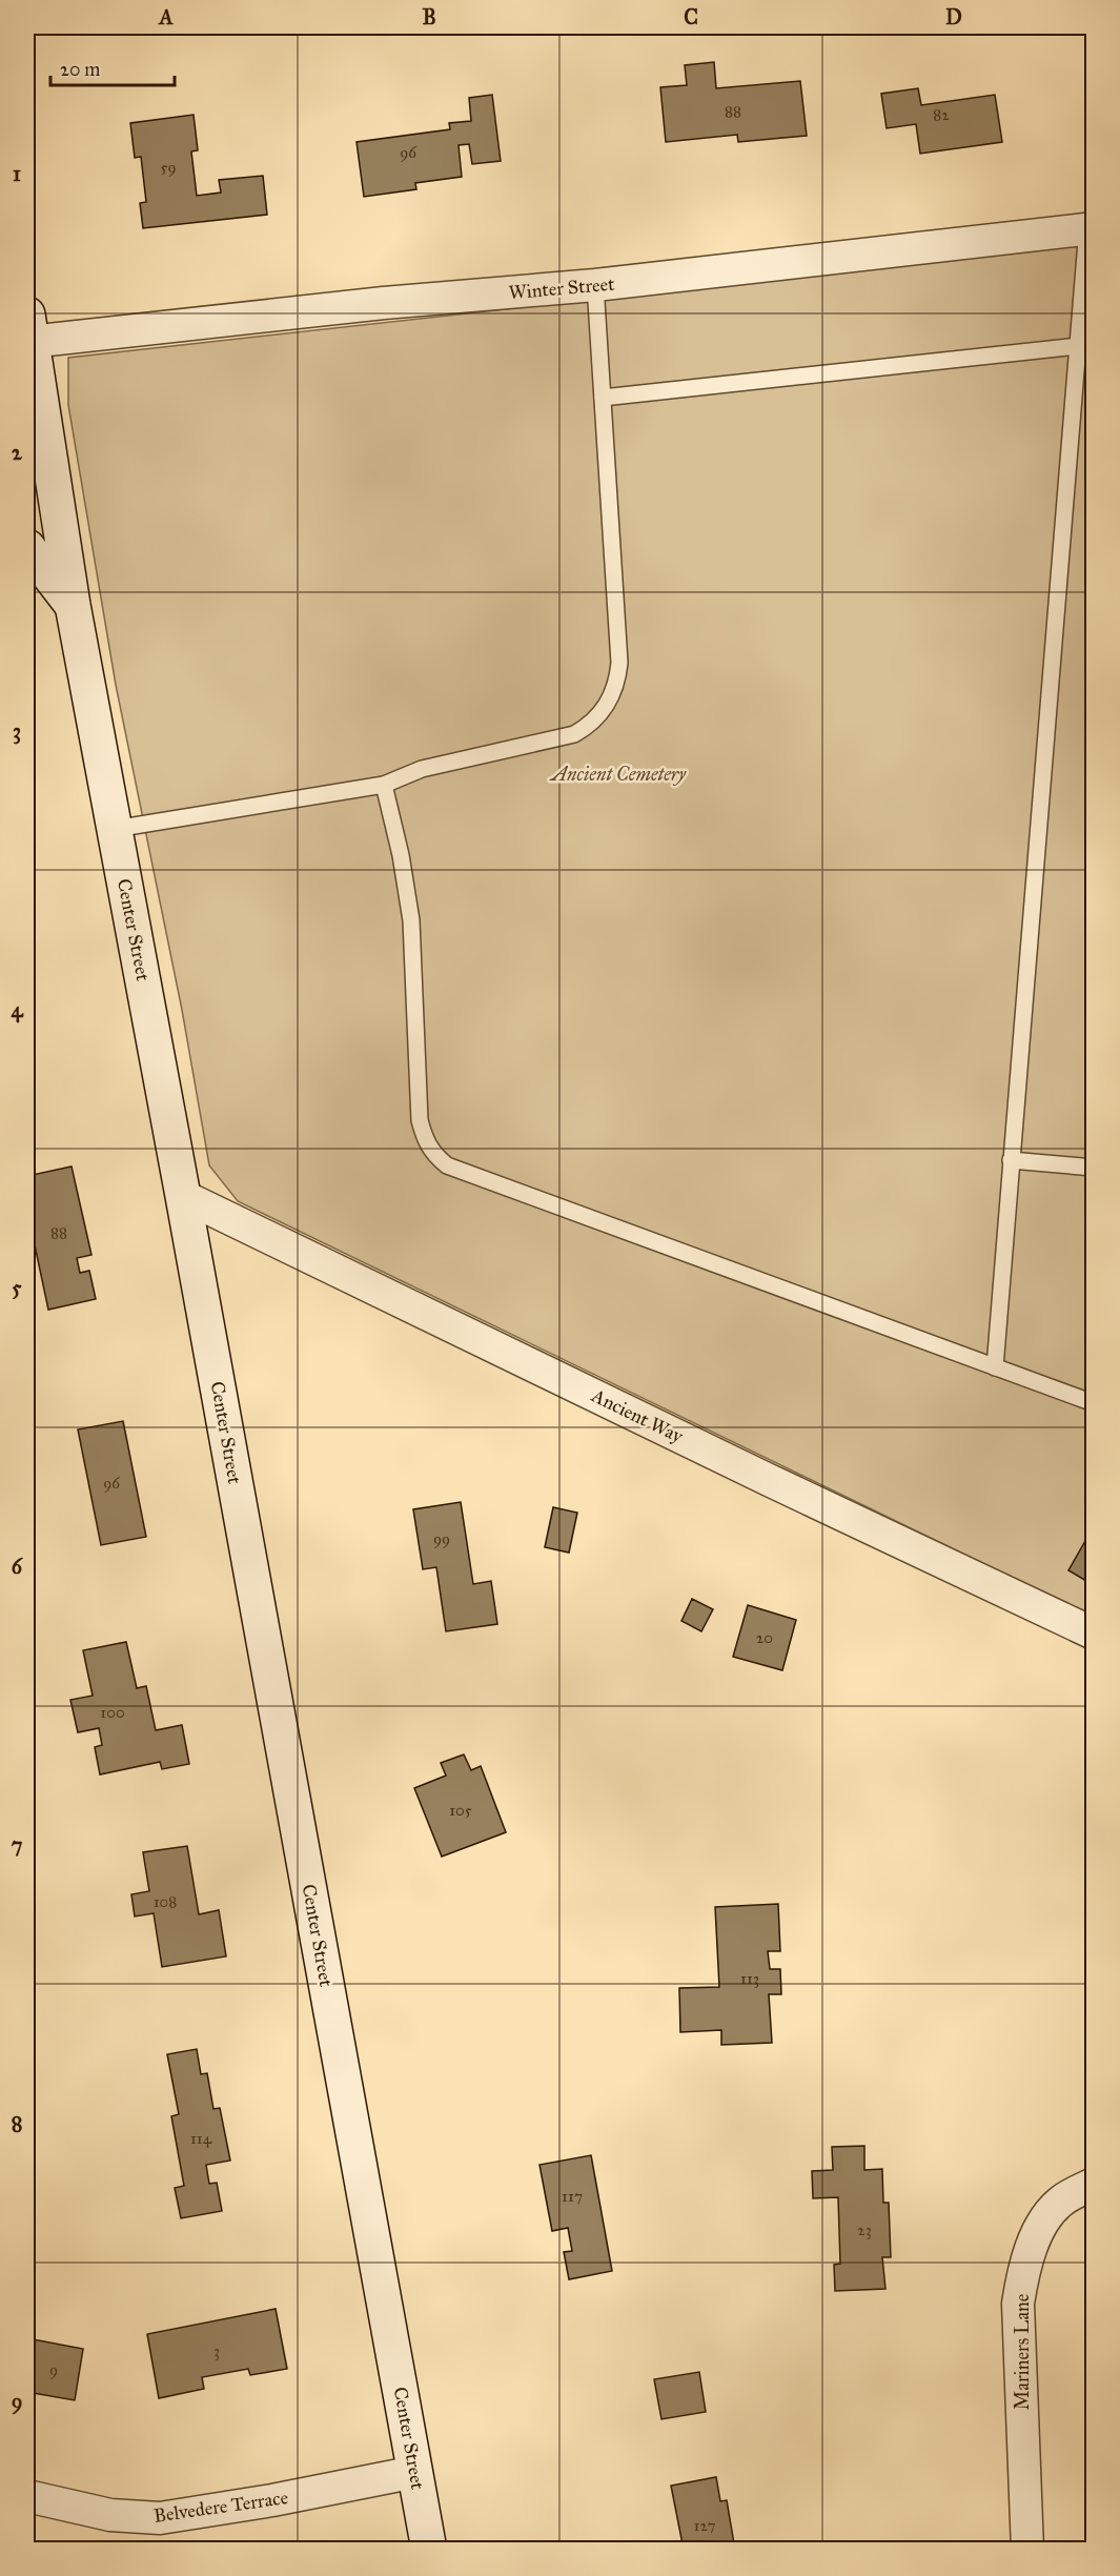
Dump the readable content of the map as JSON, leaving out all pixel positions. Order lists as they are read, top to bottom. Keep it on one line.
{"streets":{"street":["Winter Street","Center Street","Ancient Way","Mariners Lane","Belvedere Terrace"]},"crossings":[["Winter Street","Center Street"],["Center Street","Ancient Way"],["Center Street","Belvedere Terrace"]],"parks":["Ancient Cemetery"],"house_numbers":["88","82","96","59","88","96","99","20","100","105","108","113","114","117","23","3","9","127"],"scale_bar":"20 m","grid":{"columns":["A","B","C","D"],"rows":["1","2","3","4","5","6","7","8","9"]}}
